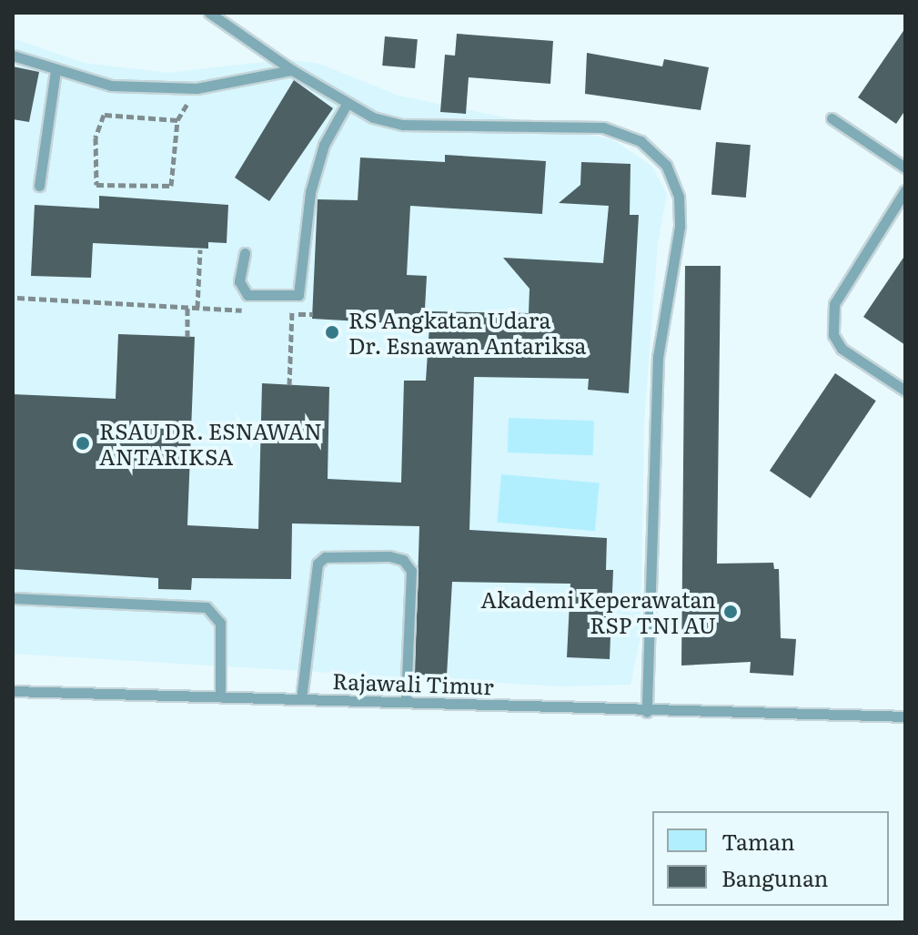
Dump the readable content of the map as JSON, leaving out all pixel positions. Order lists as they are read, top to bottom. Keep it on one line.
{"streets":{"lane":["Rajawali Timur"]},"places":["RS Angkatan Udara Dr. Esnawan Antariksa","RSAU DR. ESNAWAN ANTARIKSA","Akademi Keperawatan RSP TNI AU"],"legend":["Taman","Bangunan"]}
